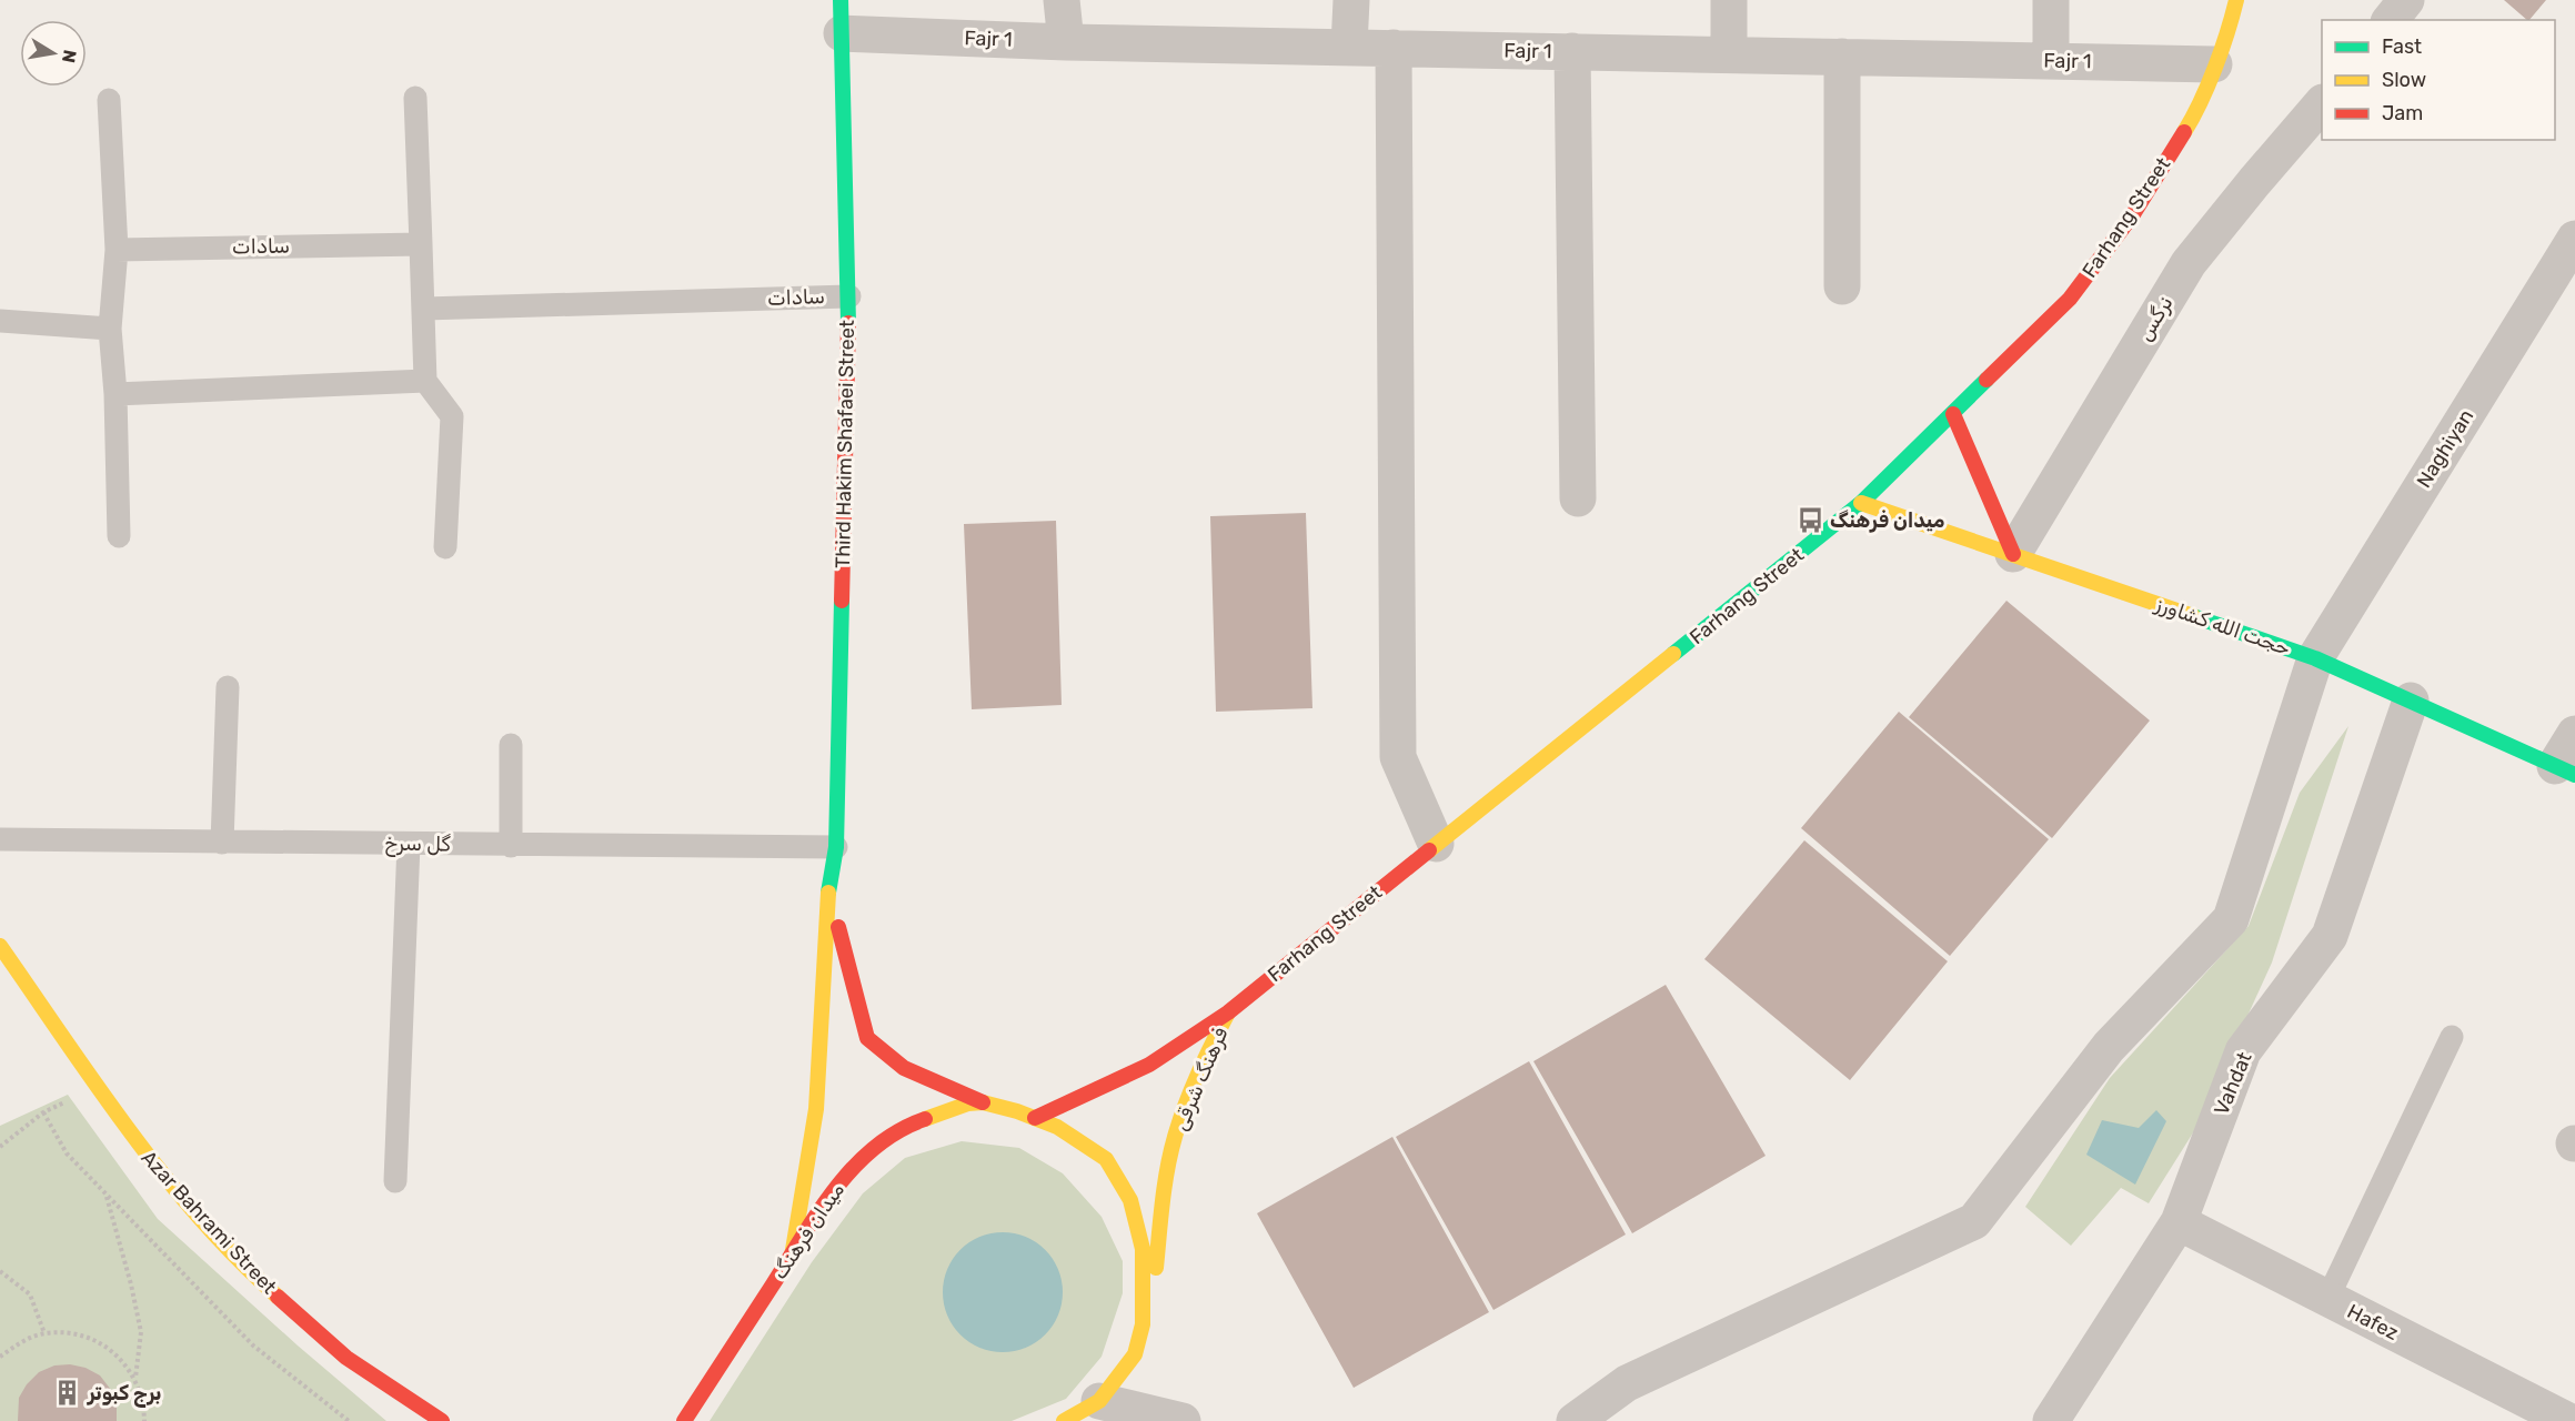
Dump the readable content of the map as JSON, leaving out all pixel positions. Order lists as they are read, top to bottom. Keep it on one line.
{"streets":{"street":["Fajr 1","Farhang Street","نرگس","Third Hakim Shafaei Street","Naghiyan","حجت الله کشاورز","فرهنگ شرقی","Vahdat","Azar Bahrami Street","میدان فرهنگ","Hafez"],"lane":["سادات","گل سرخ"]},"crossings":[["Fajr 1","Farhang Street"],["Fajr 1","Third Hakim Shafaei Street"],["Farhang Street","حجت الله کشاورز"],["Farhang Street","فرهنگ شرقی"],["سادات","Third Hakim Shafaei Street"],["نرگس","حجت الله کشاورز"],["Third Hakim Shafaei Street","گل سرخ"],["Third Hakim Shafaei Street","میدان فرهنگ"],["Naghiyan","حجت الله کشاورز"],["حجت الله کشاورز","Vahdat"],["فرهنگ شرقی","میدان فرهنگ"],["Vahdat","Hafez"]],"places":{"bus stop":["میدان فرهنگ"],"building":["برج کبوتر"]},"legend":["Fast","Slow","Jam"],"north":"right"}
